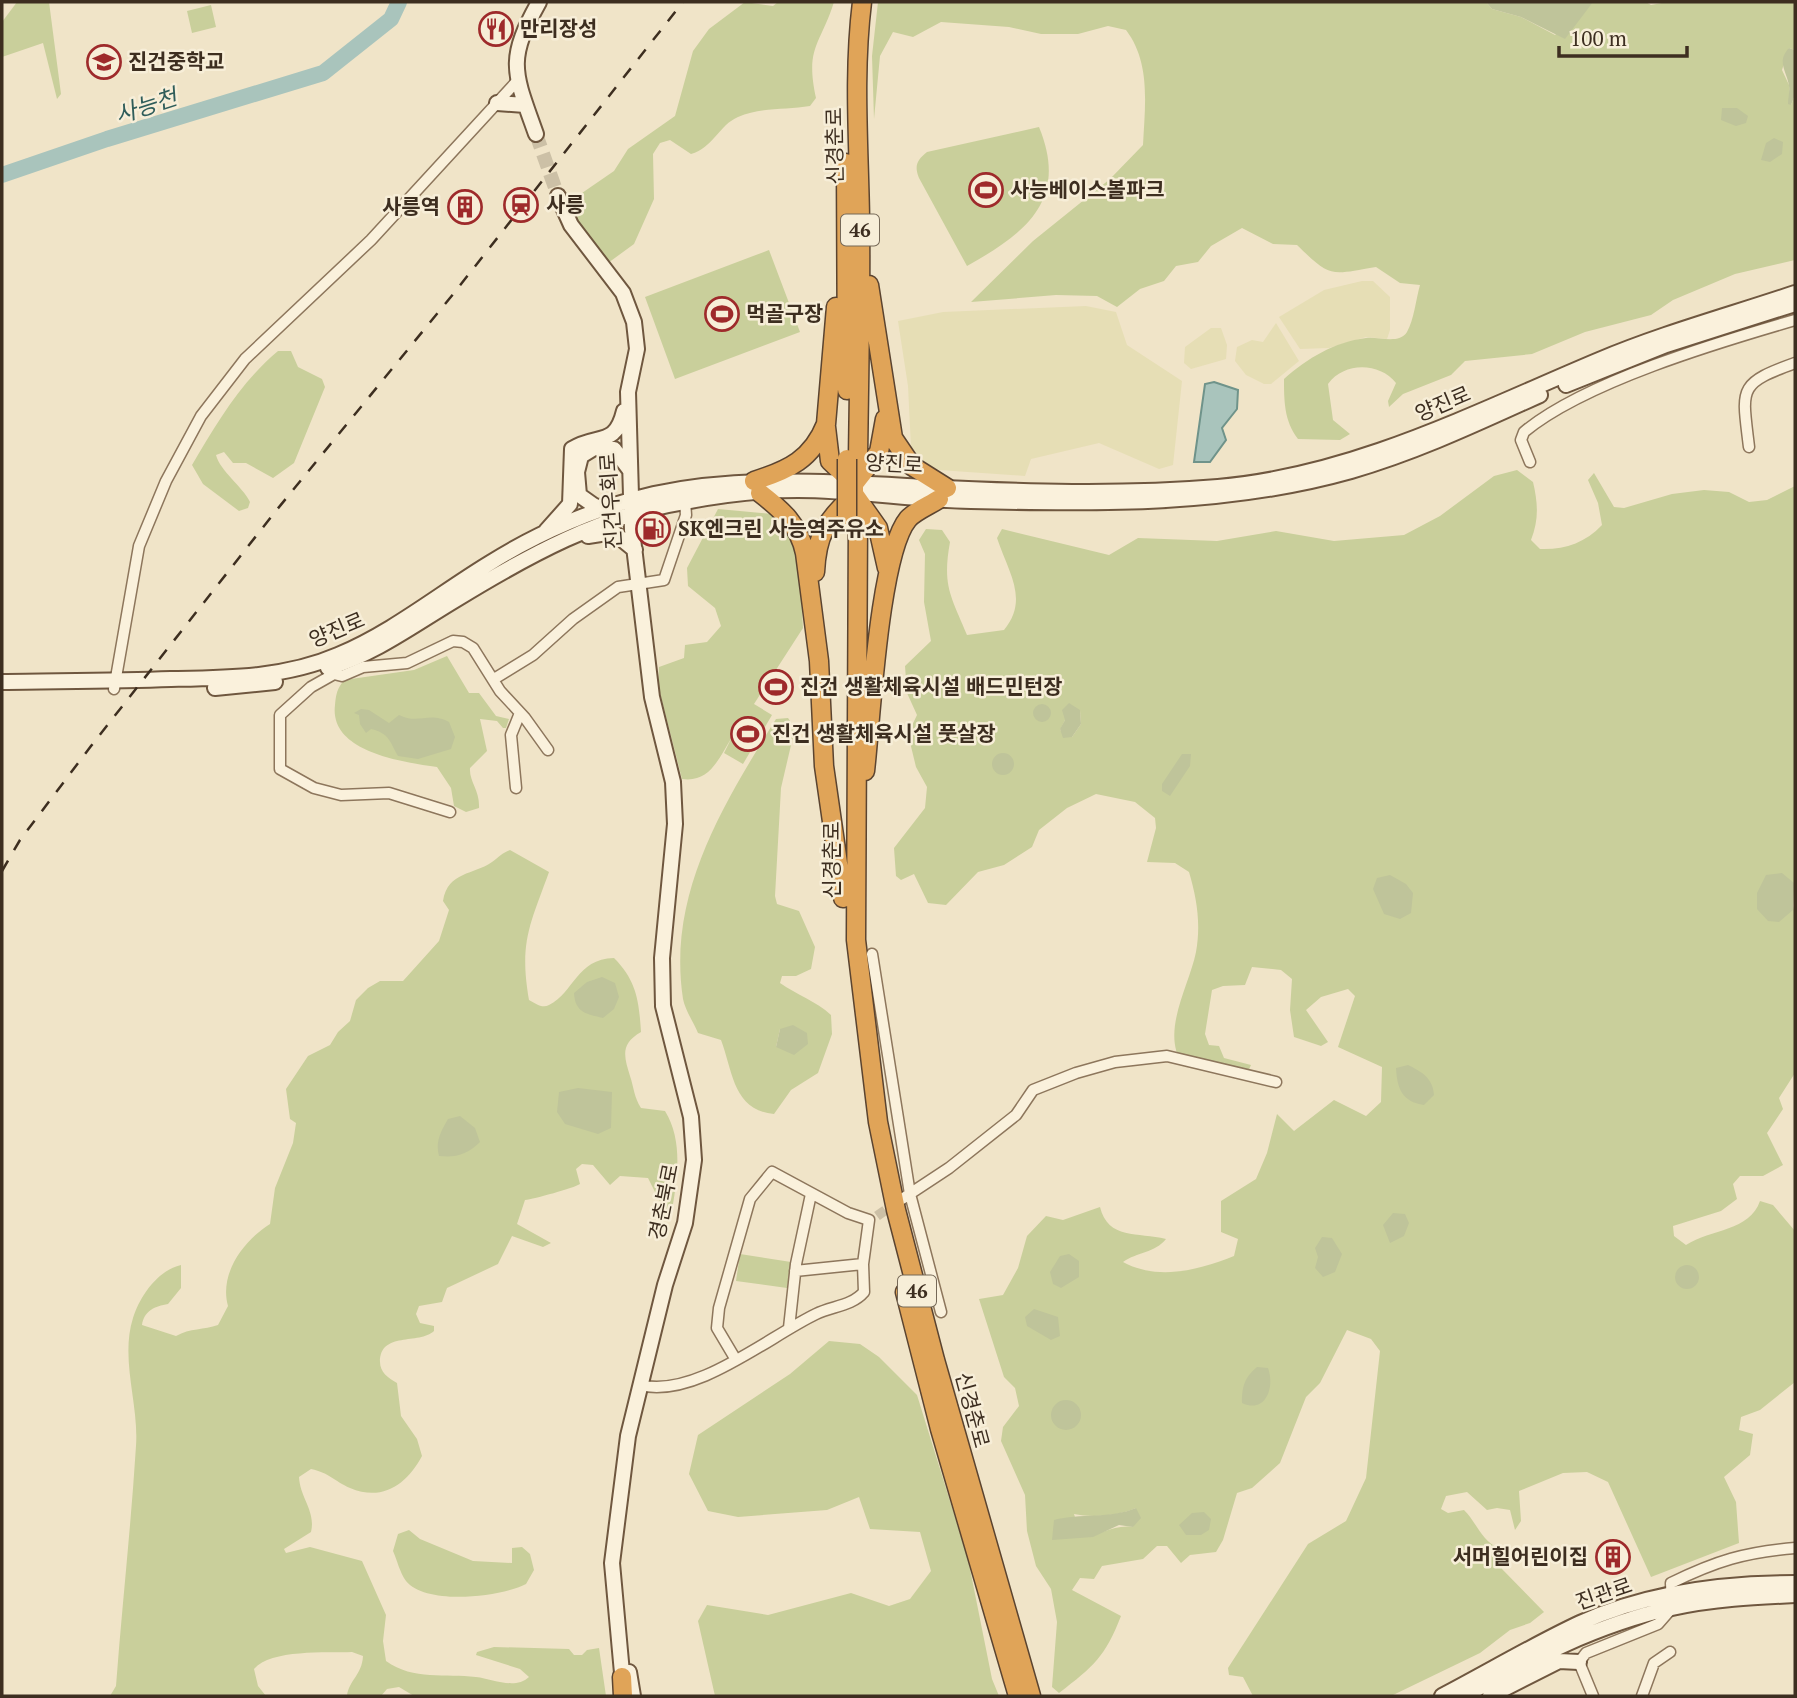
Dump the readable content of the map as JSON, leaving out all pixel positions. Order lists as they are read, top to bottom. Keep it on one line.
{"streets":{"highway":["신경춘로","46"],"main road":["양진로","진건우회로","경춘북로","진관로"]},"crossings":[["양진로","진건우회로"],["진건우회로","경춘북로"]],"water":["사능천"],"places":{"restaurant":["만리장성"],"school or university":["진건중학교"],"sports":["사능베이스볼파크","먹골구장","진건 생활체육시설 배드민턴장","진건 생활체육시설 풋살장"],"station":["사릉"],"building":["사릉역","서머힐어린이집"],"fuel station":["SK엔크린 사능역주유소"]},"scale_bar":"100 m"}
